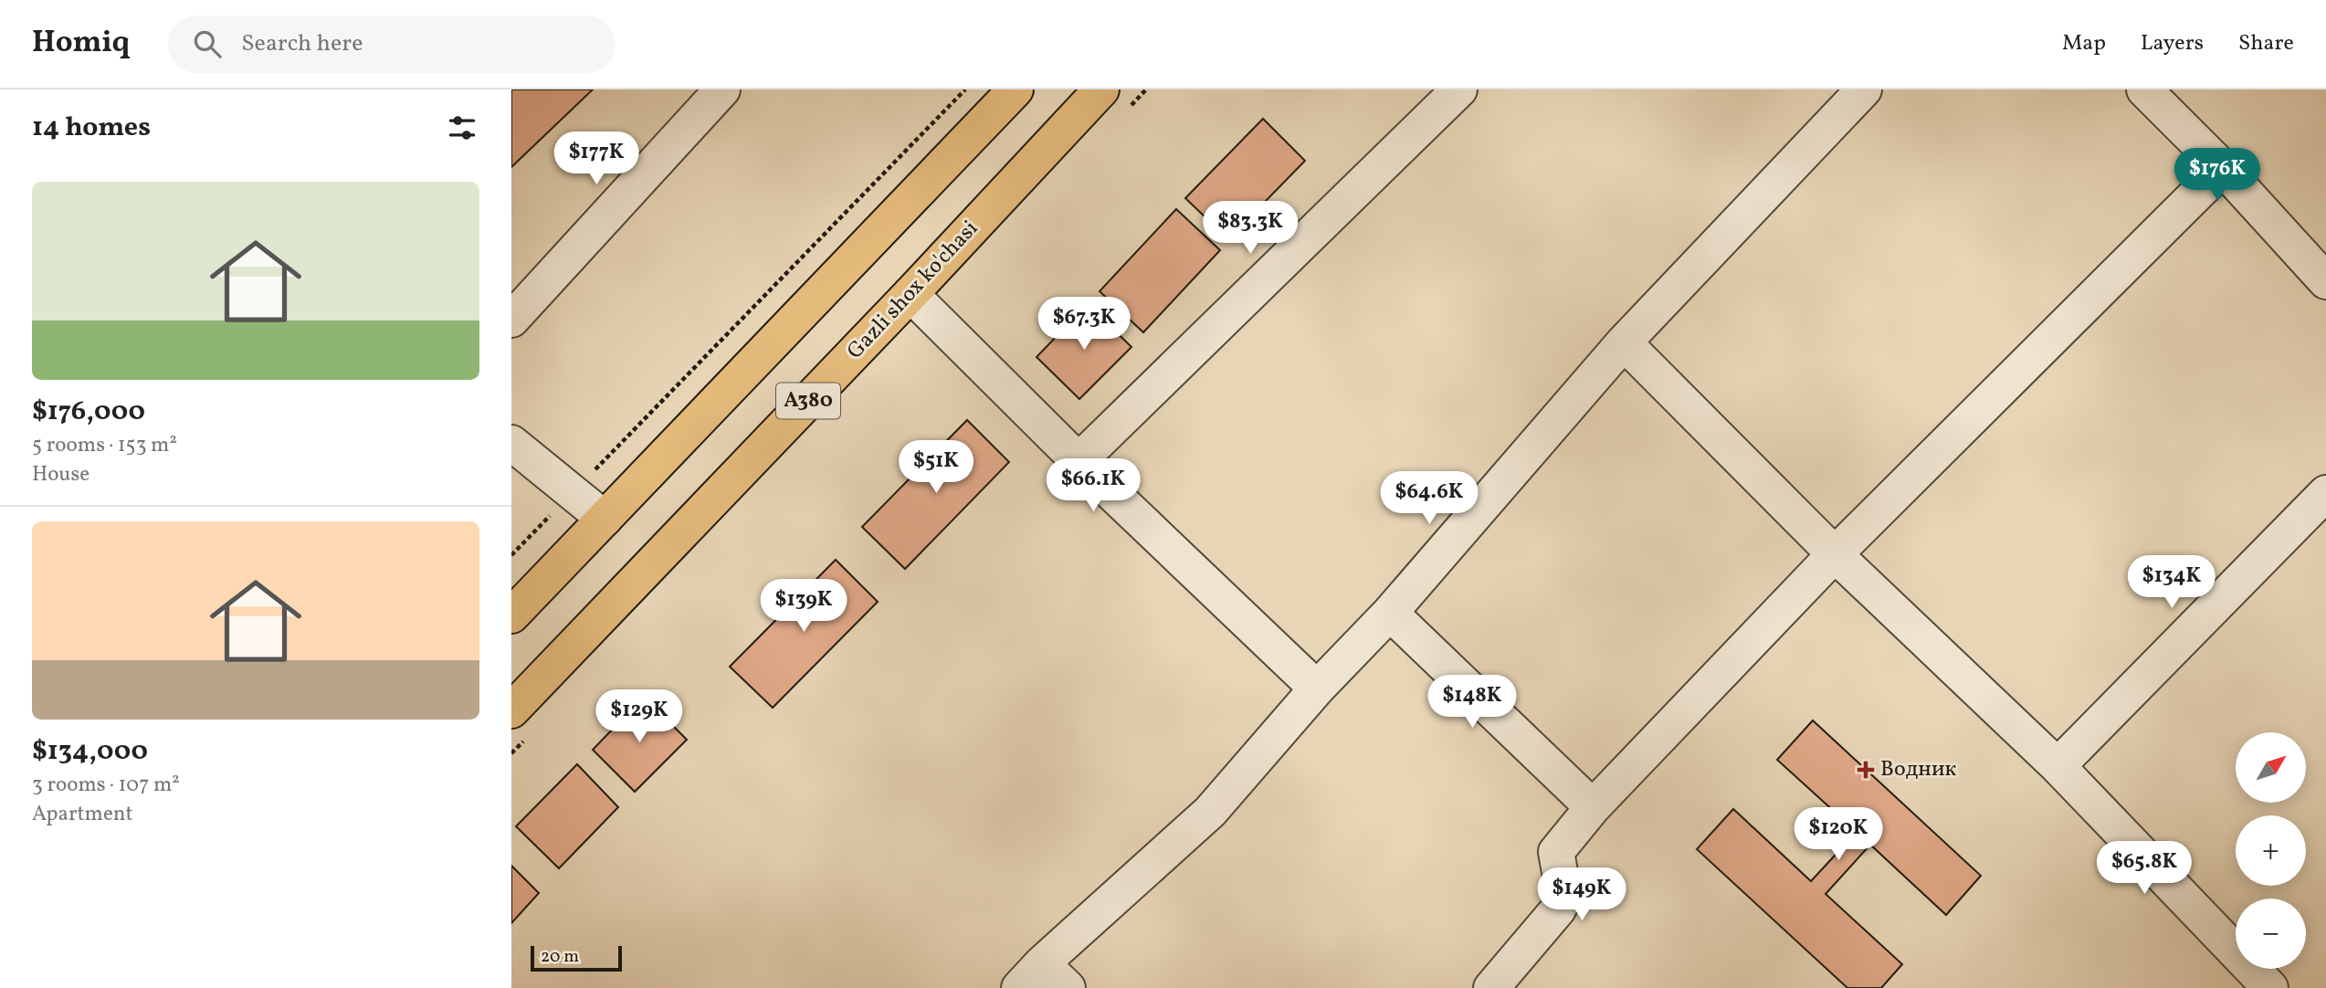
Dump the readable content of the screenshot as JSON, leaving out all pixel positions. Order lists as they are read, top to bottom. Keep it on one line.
{"streets":{"highway":["Gazli shox ko'chasi","A380"]},"places":{"health":["Водник"]},"scale_bar":"20 m","north":"top right","page":{"header":"Homiq","search":"Search here","nav":["Map","Layers","Share"],"heading":"14 homes","price":["$177K","$176K","$83.3K","$67.3K","$51K","$66.1K","$64.6K","$134K","$139K","$148K","$129K","$120K","$65.8K","$149K"],"list":[{"name":"$176,000","note":"5 rooms · 153 m² · House"},{"name":"$134,000","note":"3 rooms · 107 m² · Apartment"}],"map_buttons":["+","−"],"scale":"20 m"}}
